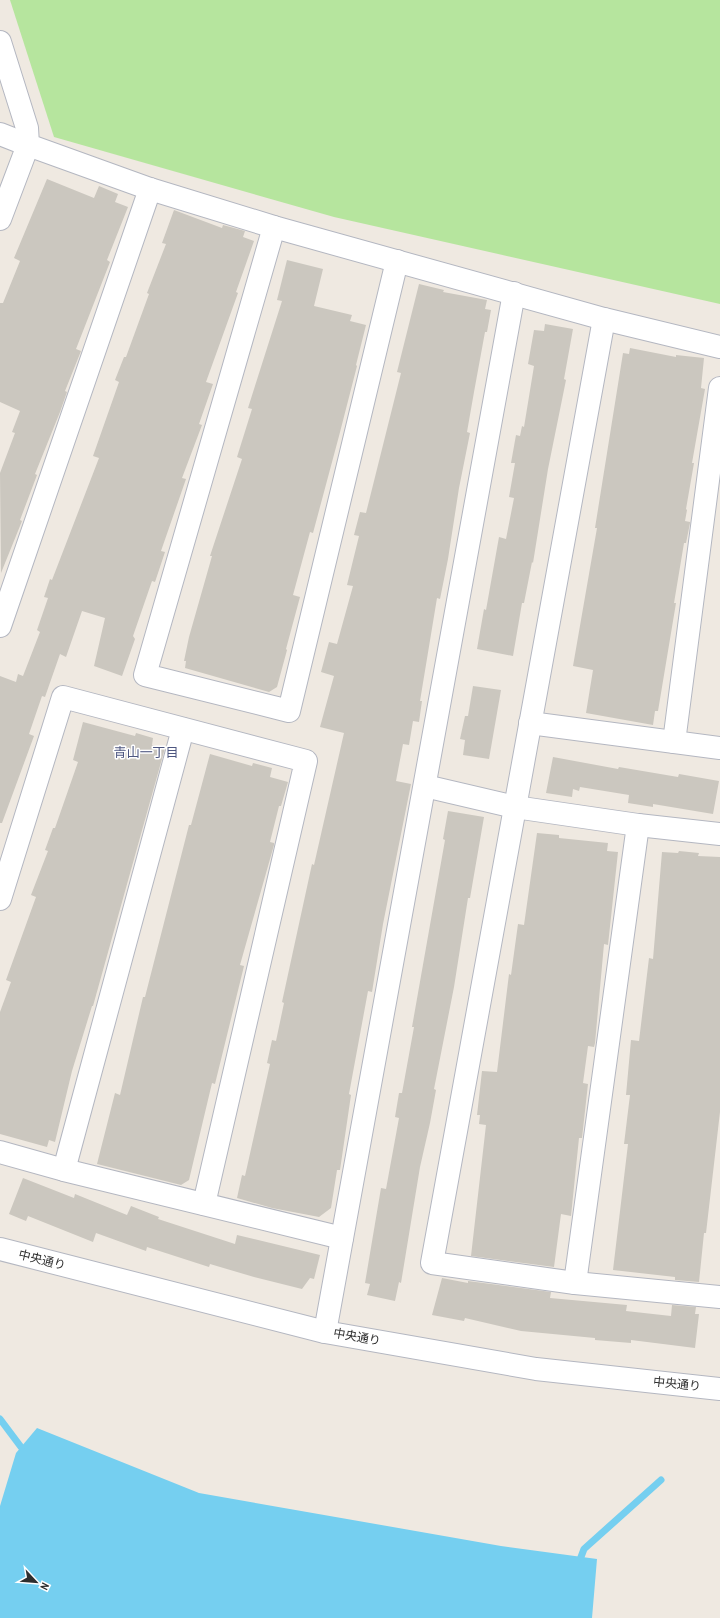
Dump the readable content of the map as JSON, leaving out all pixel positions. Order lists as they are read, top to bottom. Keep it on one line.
{"streets":{"street":["中央通り"]},"districts":["青山一丁目"],"north":"bottom right"}
